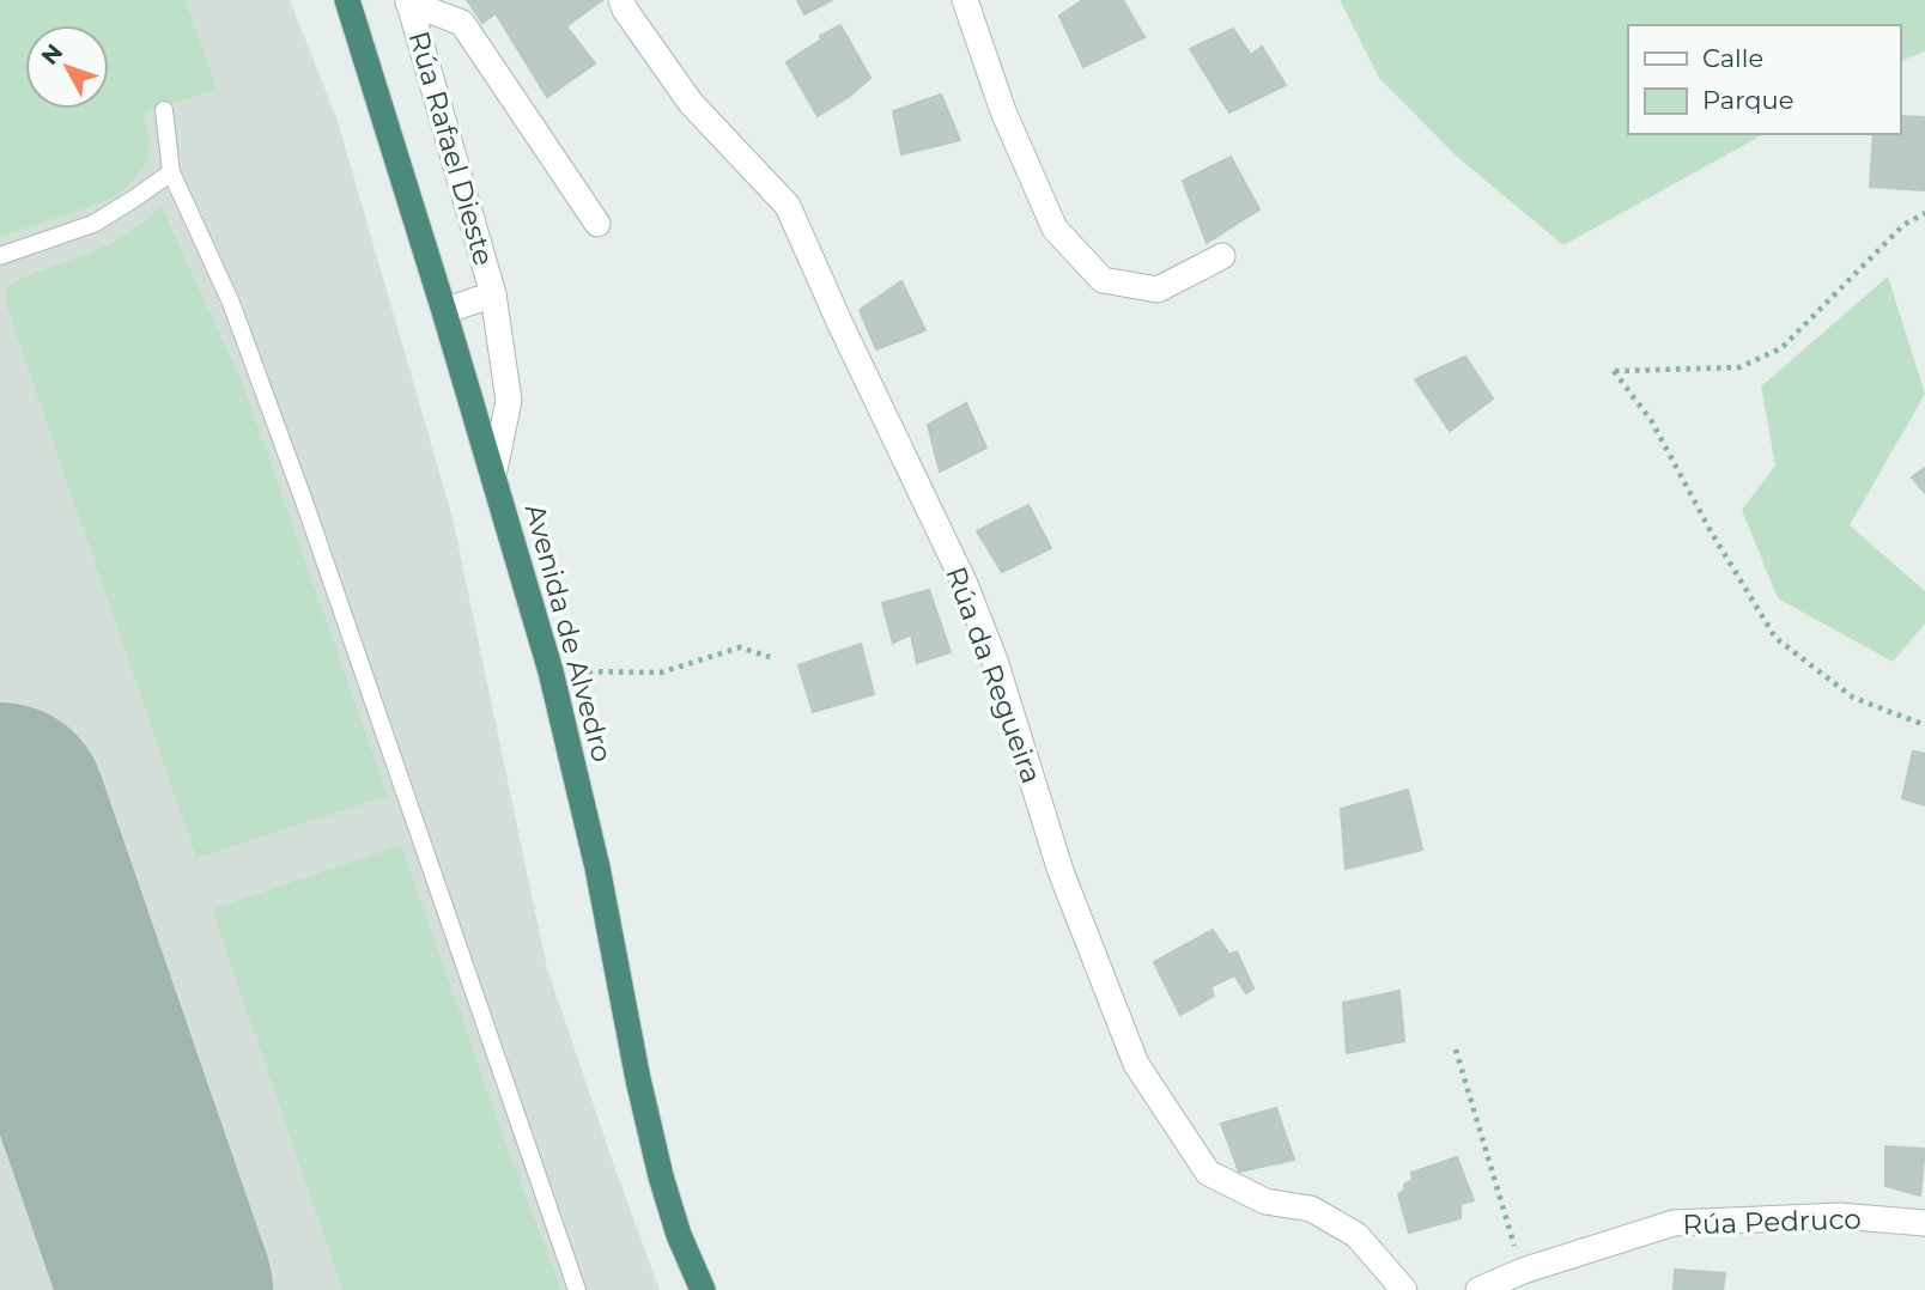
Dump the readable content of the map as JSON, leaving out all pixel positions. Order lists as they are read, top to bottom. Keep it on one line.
{"streets":{"highway":["Avenida de Alvedro"],"street":["Rúa Rafael Dieste","Rúa da Regueira","Rúa Pedruco"]},"crossings":[["Rúa Rafael Dieste","Avenida de Alvedro"]],"legend":["Calle","Parque"],"north":"top left"}
